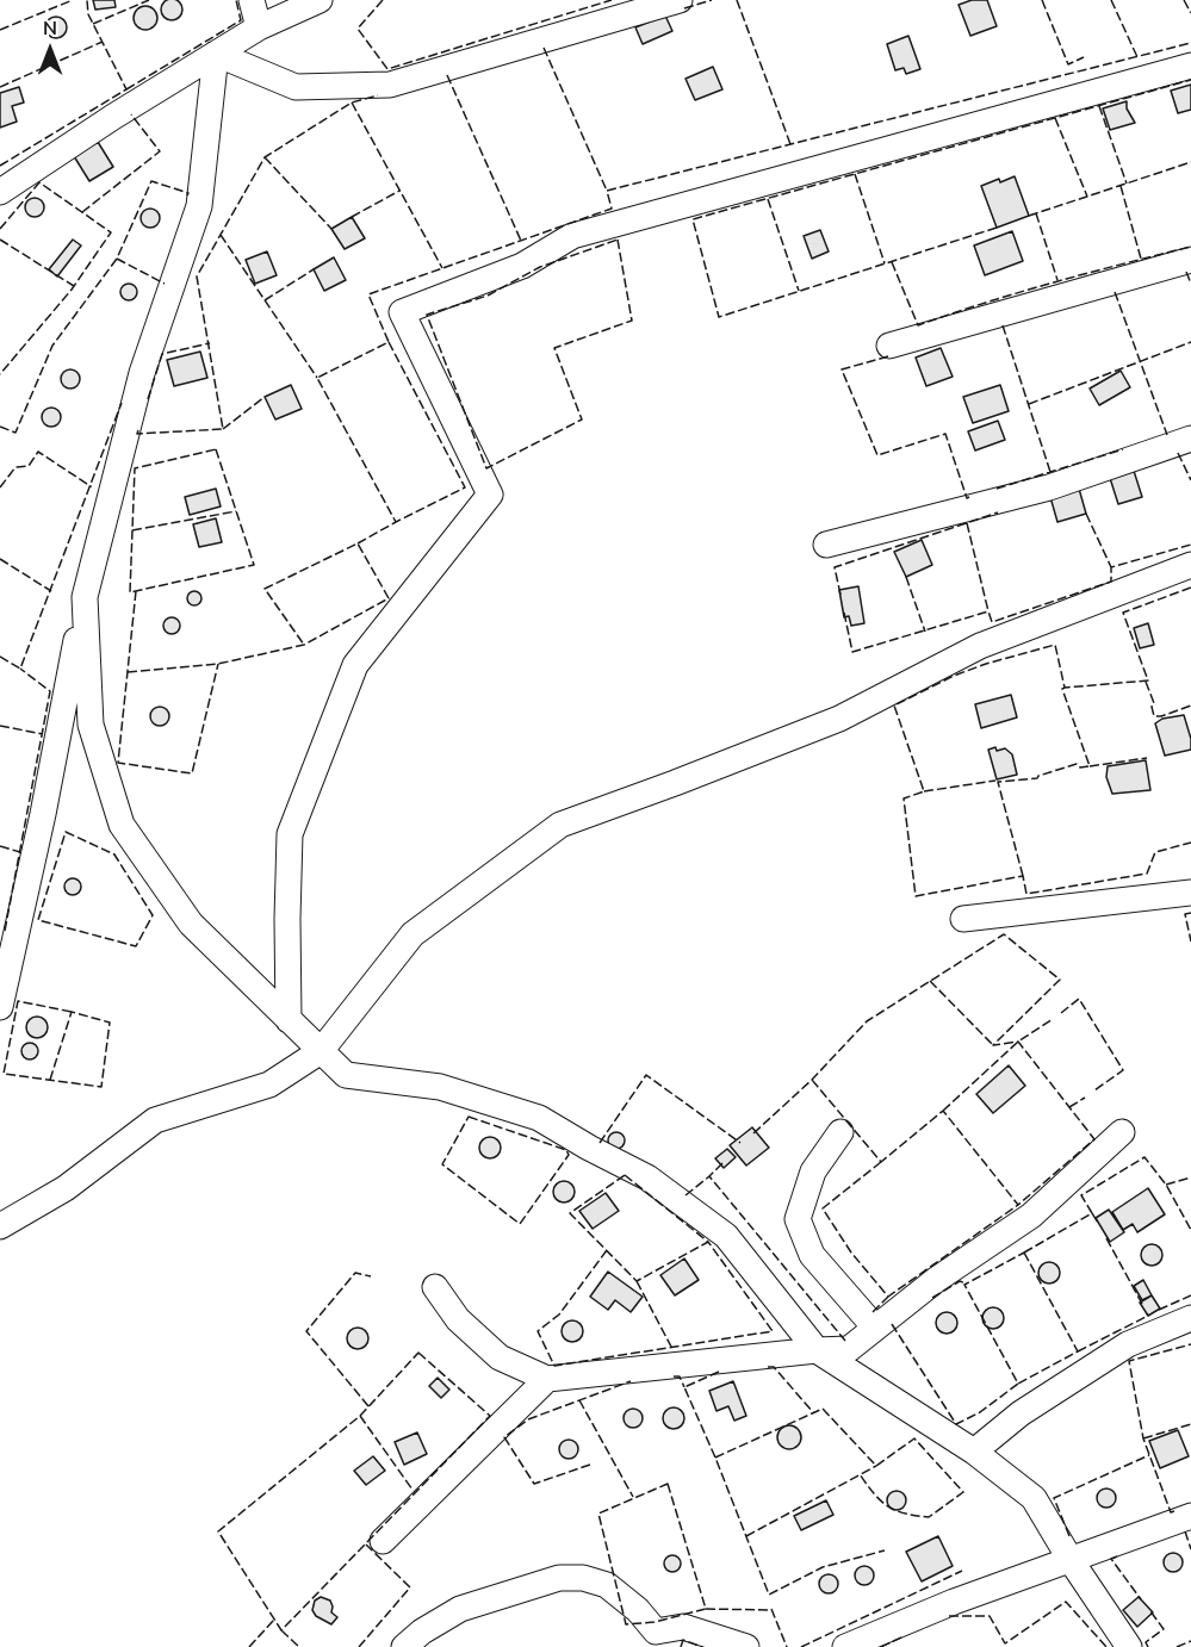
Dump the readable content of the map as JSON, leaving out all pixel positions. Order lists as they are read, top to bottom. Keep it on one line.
{"north":"top"}
